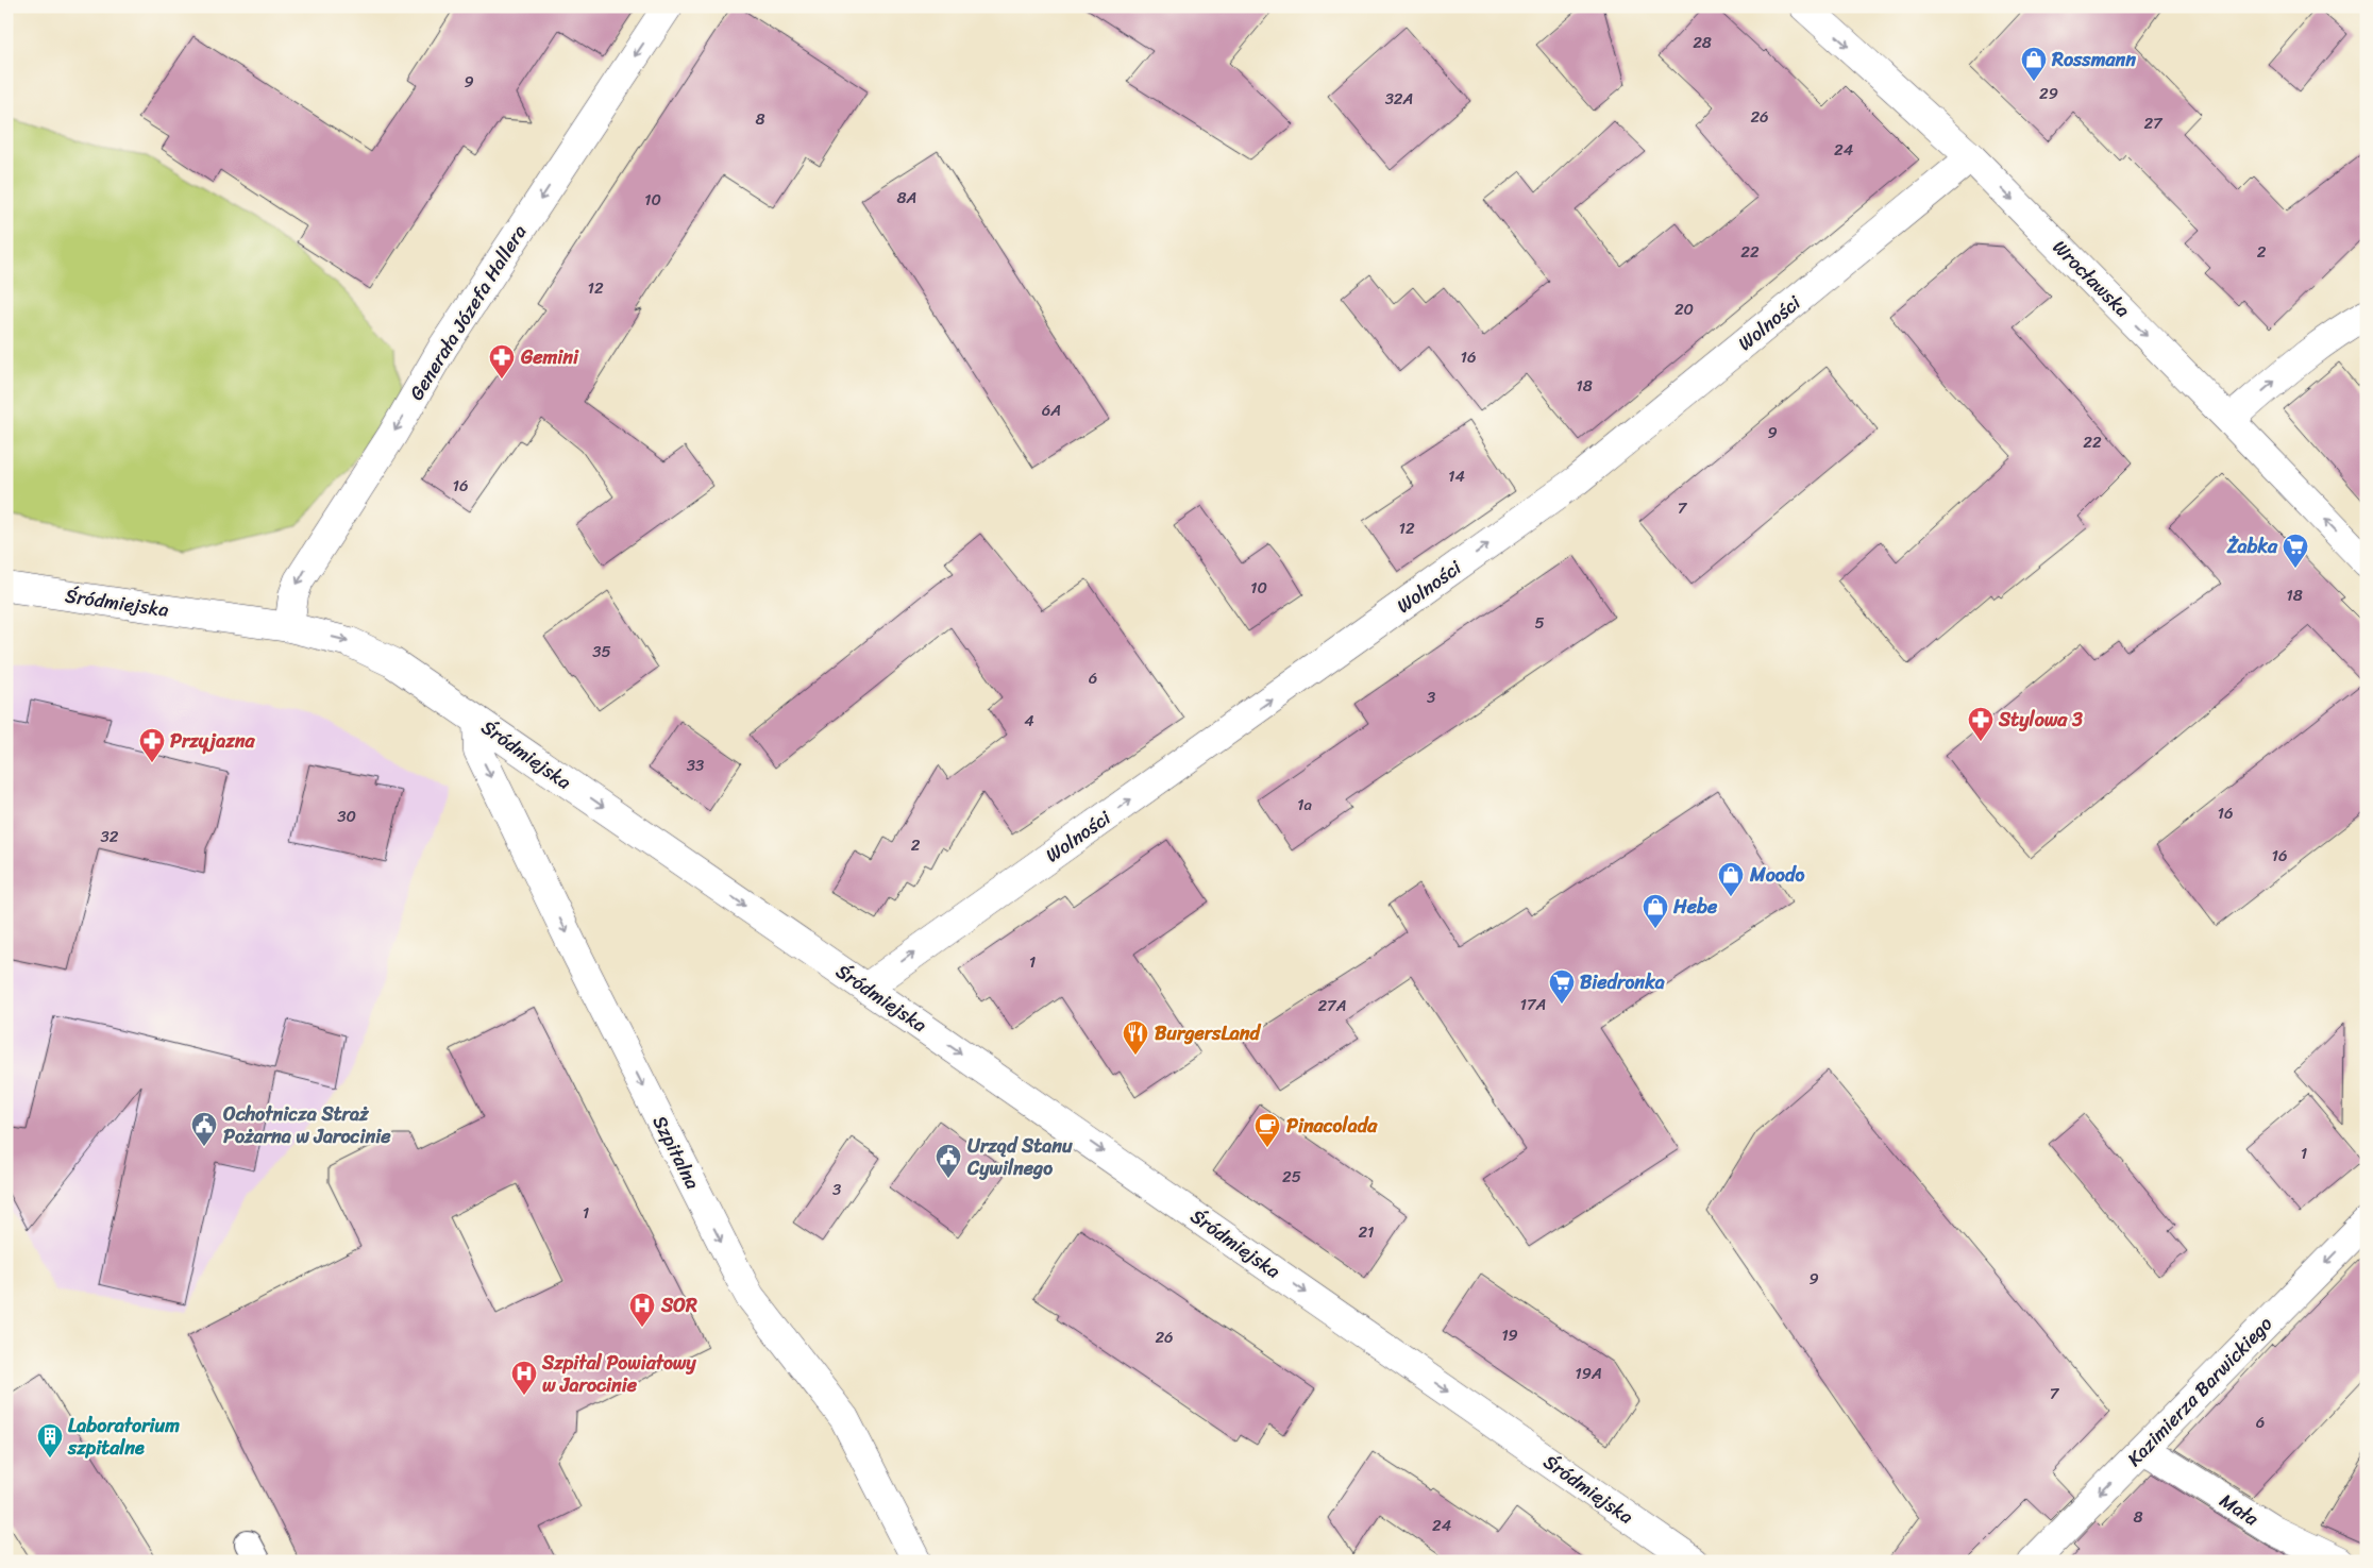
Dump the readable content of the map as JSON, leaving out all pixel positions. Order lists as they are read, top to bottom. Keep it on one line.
{"streets":{"street":["Wrocławska","Generała Józefa Hallera","Wolności","Śródmiejska","Szpitalna","Kazimierza Barwickiego","Mała"]},"crossings":[["Wrocławska","Wolności"],["Generała Józefa Hallera","Śródmiejska"],["Wolności","Śródmiejska"],["Śródmiejska","Szpitalna"],["Kazimierza Barwickiego","Mała"]],"one_way":["Generała Józefa Hallera","Wolności","Śródmiejska","Szpitalna","Kazimierza Barwickiego"],"places":{"shop":["Rossmann","Moodo","Hebe"],"pharmacy":["Gemini","Stylowa 3","Przyjazna"],"supermarket":["Żabka","Biedronka"],"restaurant":["BurgersLand"],"public building":["Ochotnicza Straż Pożarna w Jarocinie","Urząd Stanu Cywilnego"],"cafe":["Pinacolada"],"hospital":["SOR","Szpital Powiatowy w Jarocinie"],"building":["Laboratorium szpitalne"]},"house_numbers":["28","9","29","32A","26","8","27","24","8A","10","22","2","12","20","16","18","6A","9","22","14","16","7","12","10","18","5","35","6","3","4","33","1a","16","30","32","2","16","1","17A","27A","1","25","3","1","21","9","19","26","19A","7","6","8","24"]}
